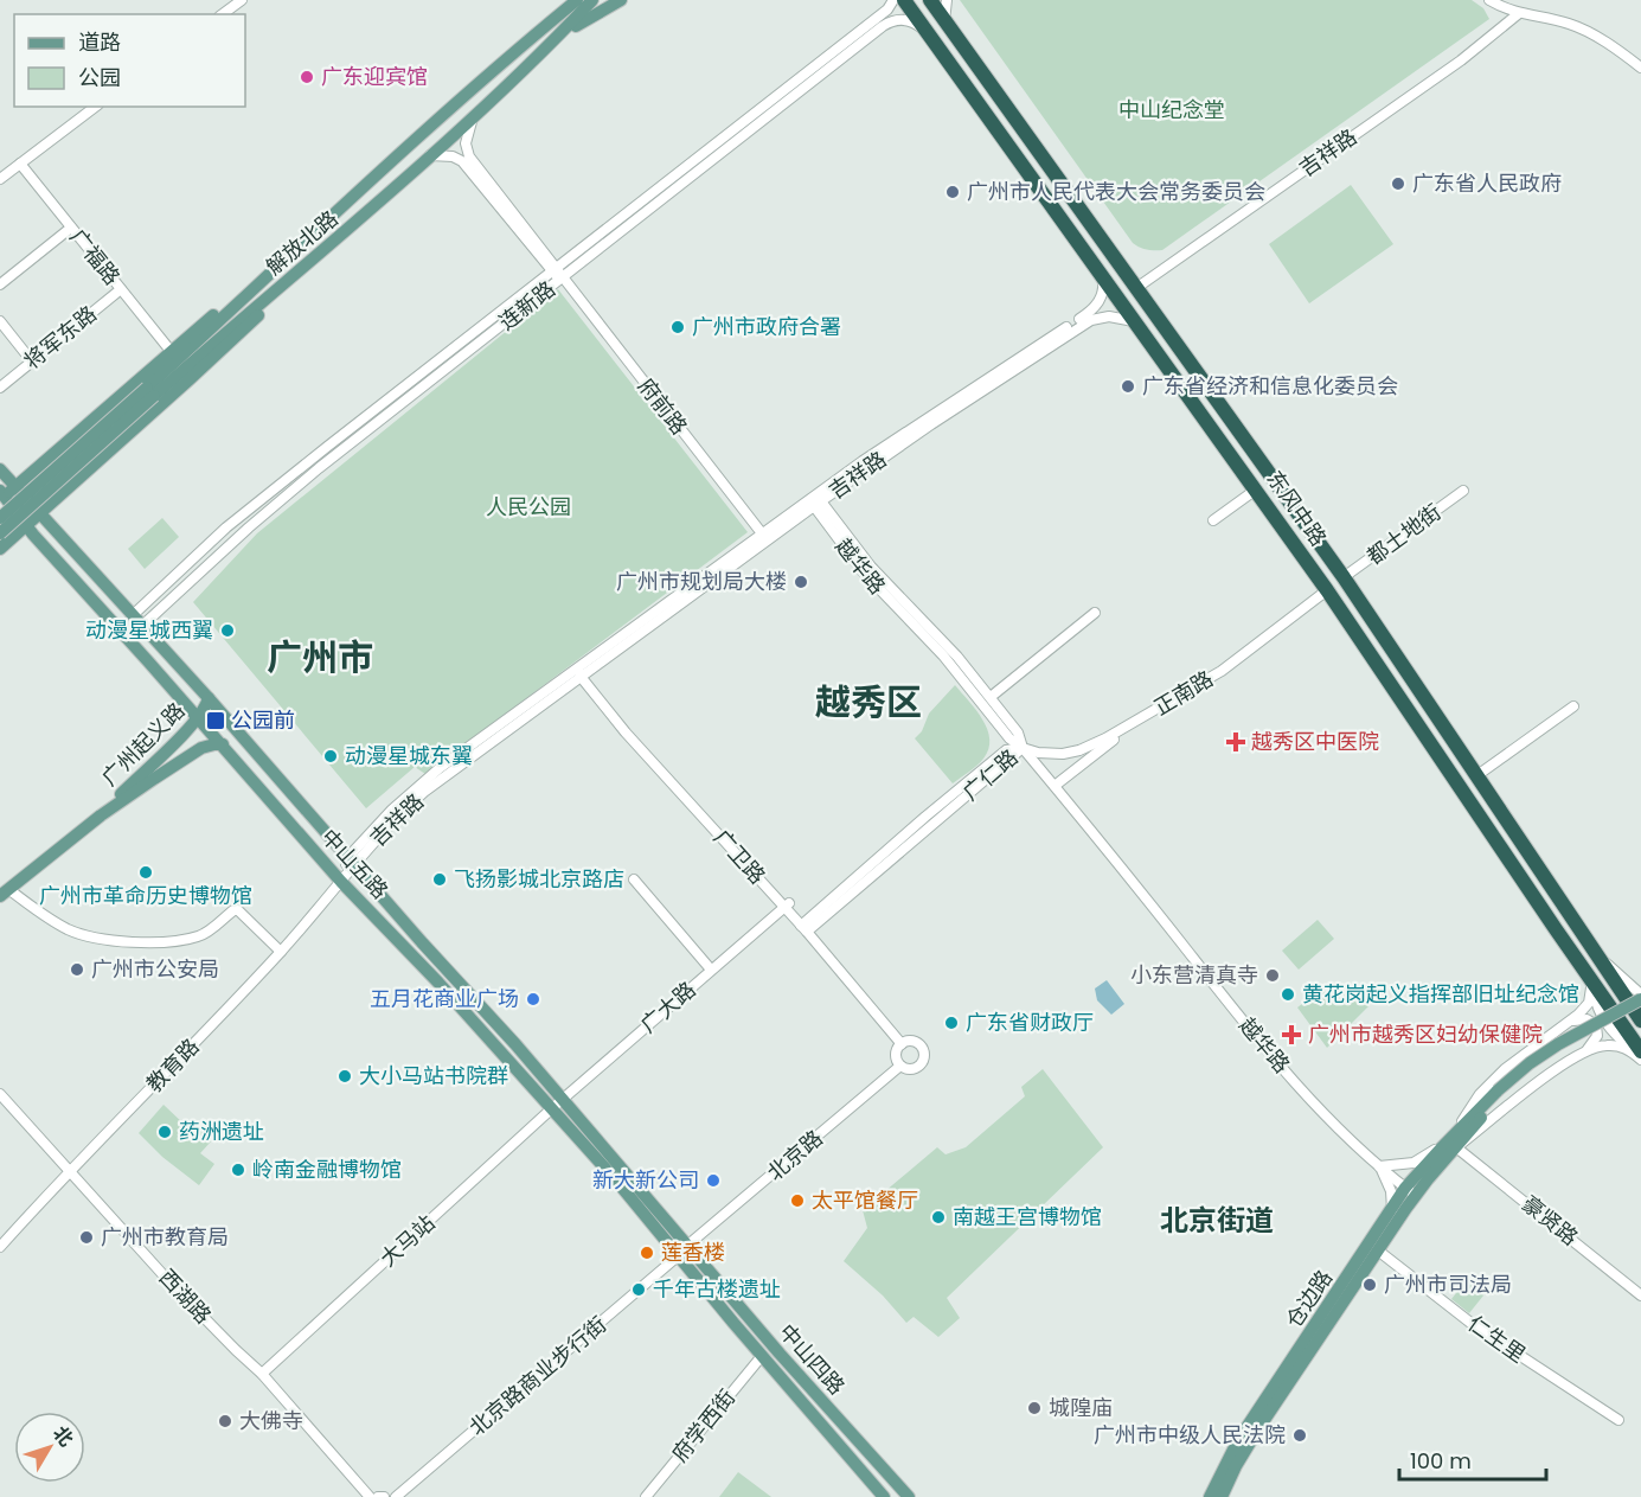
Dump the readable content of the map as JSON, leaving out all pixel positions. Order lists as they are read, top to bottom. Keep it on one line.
{"streets":{"highway":["东风中路"],"main road":["解放北路","广州起义路","中山五路","仓边路","中山四路"],"street":["吉祥路","广福路","连新路","将军东路","府前路","都土地街","越华路","正南路","广仁路","广卫路","广大路","教育路","北京路","豪贤路","大马站","西湖路","仁生里","北京路商业步行街","府学西街"]},"crossings":[["吉祥路","府前路"],["吉祥路","东风中路"],["吉祥路","越华路"],["吉祥路","广卫路"],["吉祥路","中山五路"],["吉祥路","教育路"],["解放北路","府前路"],["解放北路","中山五路"],["广福路","将军东路"],["连新路","府前路"],["连新路","东风中路"],["连新路","中山五路"],["东风中路","都土地街"],["东风中路","正南路"],["东风中路","仓边路"],["越华路","正南路"],["越华路","广仁路"],["越华路","仓边路"],["正南路","广仁路"],["广州起义路","中山五路"],["广仁路","广卫路"],["广卫路","广大路"],["广卫路","北京路"],["中山五路","广大路"],["中山五路","教育路"],["中山五路","北京路"],["中山五路","大马站"],["中山五路","中山四路"],["中山五路","北京路商业步行街"],["广大路","大马站"],["教育路","西湖路"],["北京路","中山四路"],["豪贤路","仓边路"],["大马站","西湖路"],["仓边路","仁生里"],["中山四路","北京路商业步行街"],["中山四路","府学西街"]],"districts":["广州市","越秀区","北京街道"],"parks":["中山纪念堂","人民公园"],"places":{"other":["广东迎宾馆","广东省人民政府","广州市人民代表大会常务委员会","广州市政府合署","广东省经济和信息化委员会","广州市规划局大楼","动漫星城西翼","动漫星城东翼","广州市革命历史博物馆","飞扬影城北京路店","广州市公安局","小东营清真寺","黄花岗起义指挥部旧址纪念馆","五月花商业广场","广东省财政厅","大小马站书院群","药洲遗址","岭南金融博物馆","新大新公司","太平馆餐厅","南越王宫博物馆","广州市教育局","莲香楼","广州市司法局","千年古楼遗址","城隍庙","大佛寺","广州市中级人民法院"],"transit":["公园前"],"health":["越秀区中医院","广州市越秀区妇幼保健院"]},"legend":["道路","公园"],"scale_bar":"100 m","north":"top right"}
